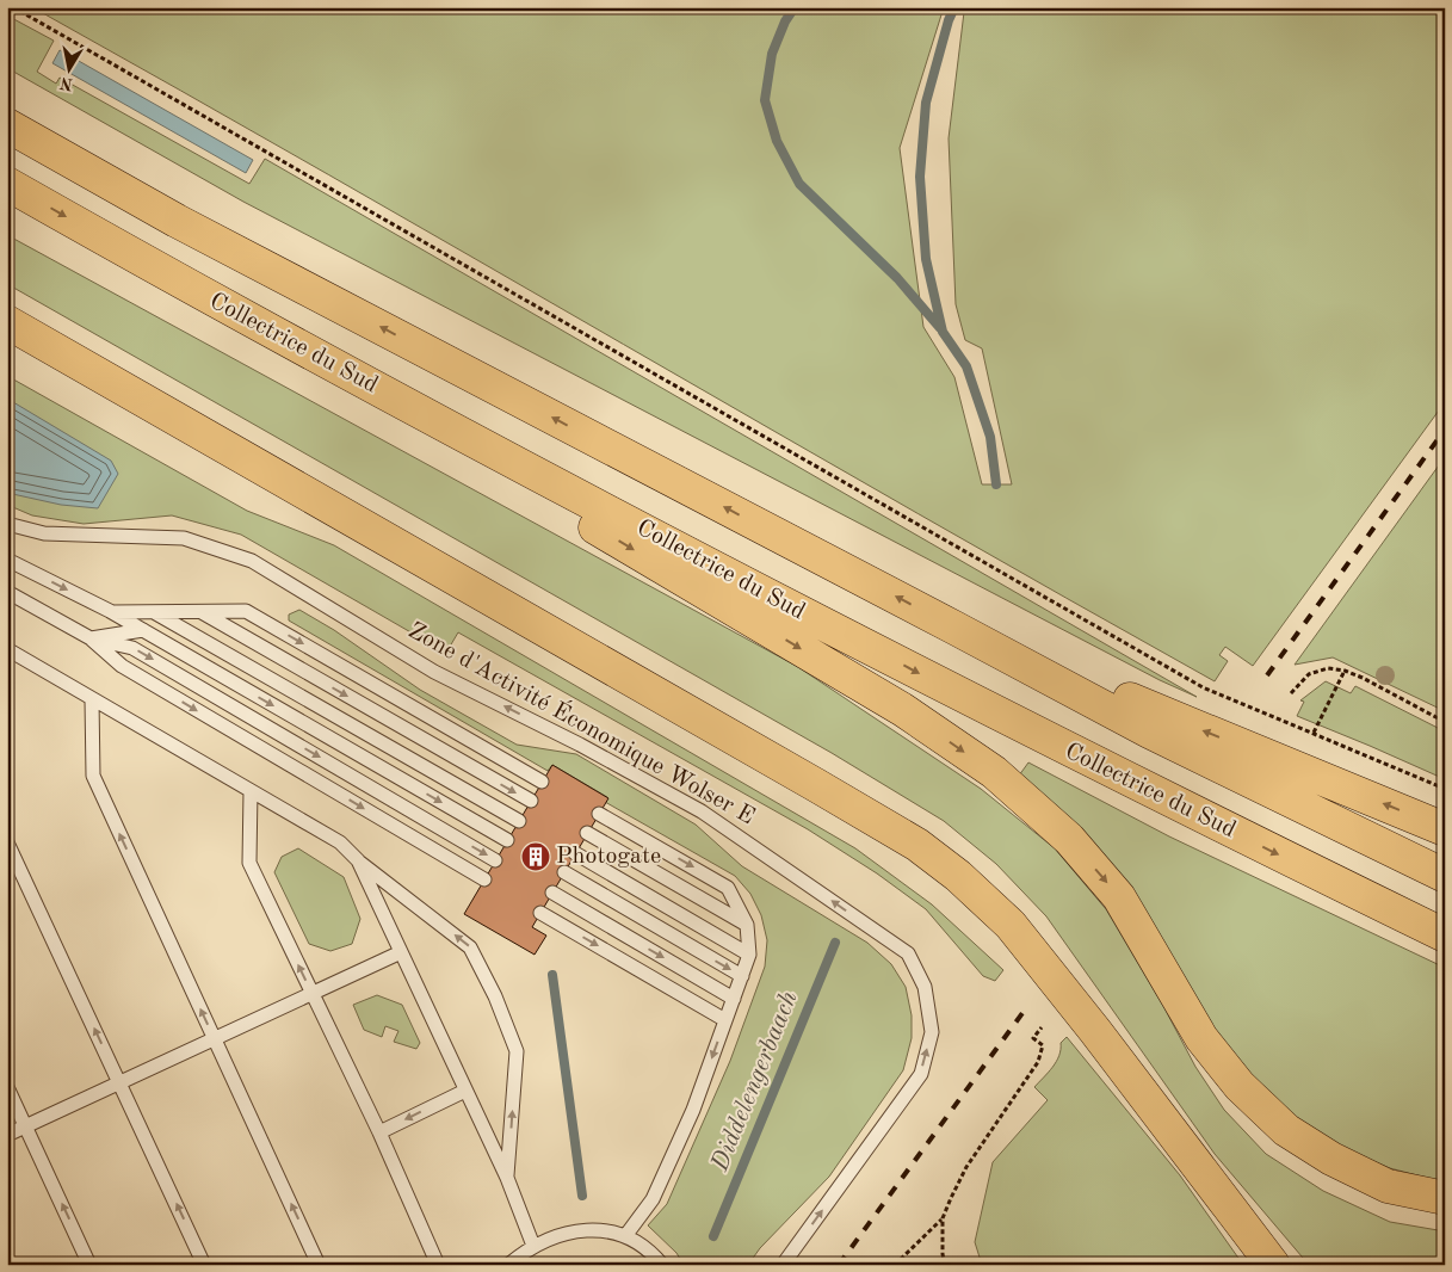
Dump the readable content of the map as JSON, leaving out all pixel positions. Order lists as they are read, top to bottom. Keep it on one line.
{"streets":{"main road":["Collectrice du Sud"],"lane":["Zone d'Activité Économique Wolser E"]},"water":["Diddelengerbaach"],"places":{"building":["Photogate"]},"north":"bottom"}
